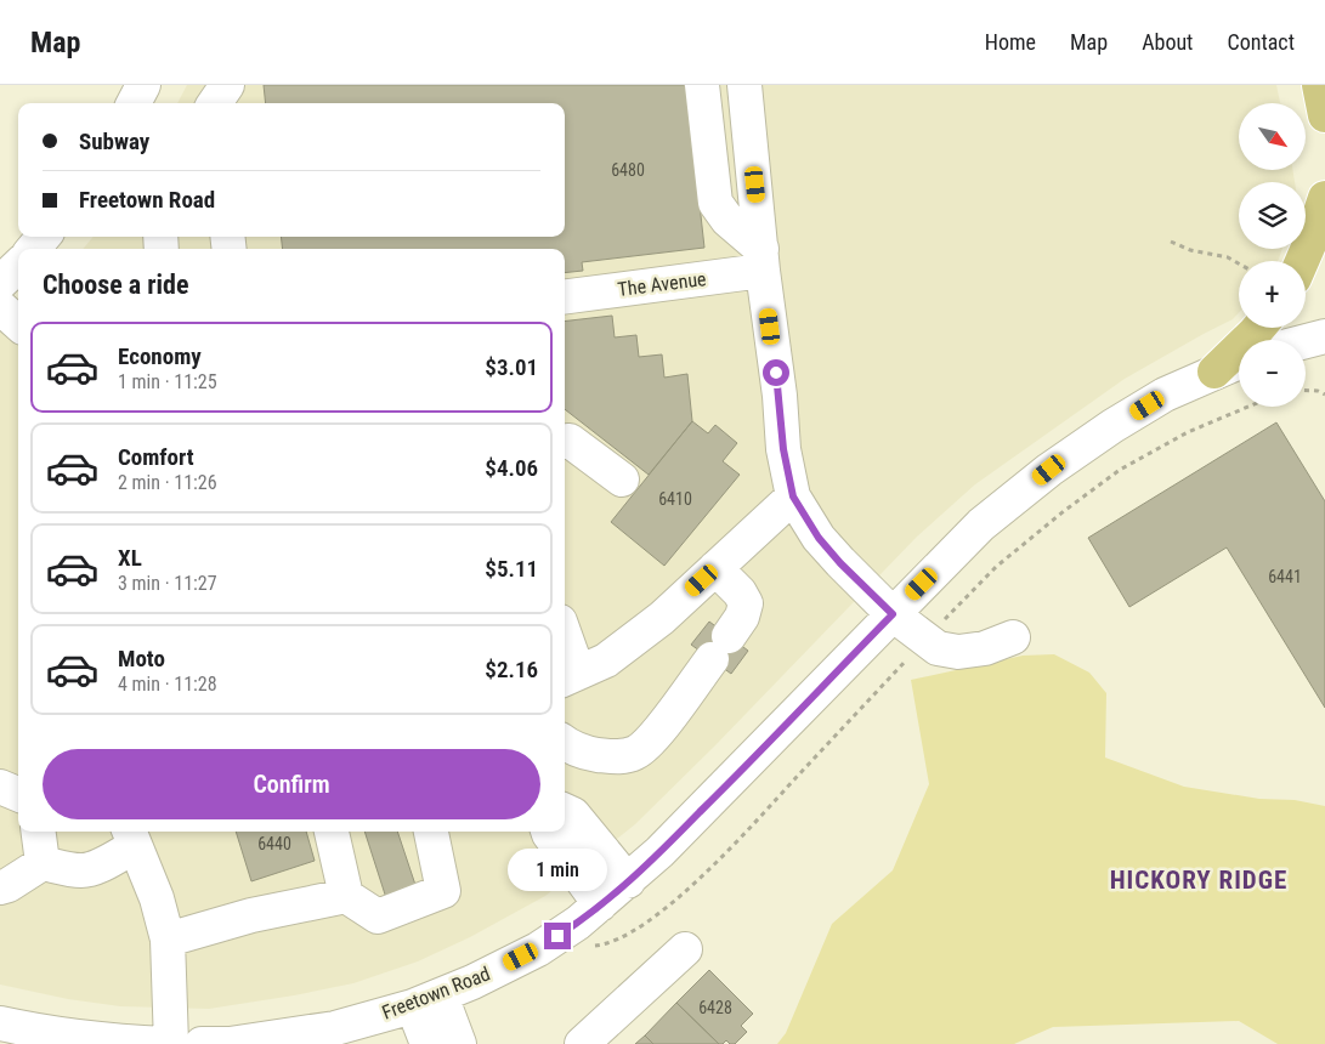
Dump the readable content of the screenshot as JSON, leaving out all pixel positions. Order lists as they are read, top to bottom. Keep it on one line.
{"streets":{"street":["The Avenue","Freetown Road"]},"districts":["HICKORY RIDGE"],"house_numbers":["6480","6410","6441","6440","6428"],"north":"bottom right","page":{"header":"Map","nav":["Home","Map","About","Contact"],"map_buttons":["+","−"],"banner":["Subway","Freetown Road"],"heading":"Choose a ride","list":[{"name":"Economy","note":"1 min · 11:25","value":"$3.01"},{"name":"Comfort","note":"2 min · 11:26","value":"$4.06"},{"name":"XL","note":"3 min · 11:27","value":"$5.11"},{"name":"Moto","note":"4 min · 11:28","value":"$2.16"}],"buttons":"Confirm","bubble":"1 min"}}
